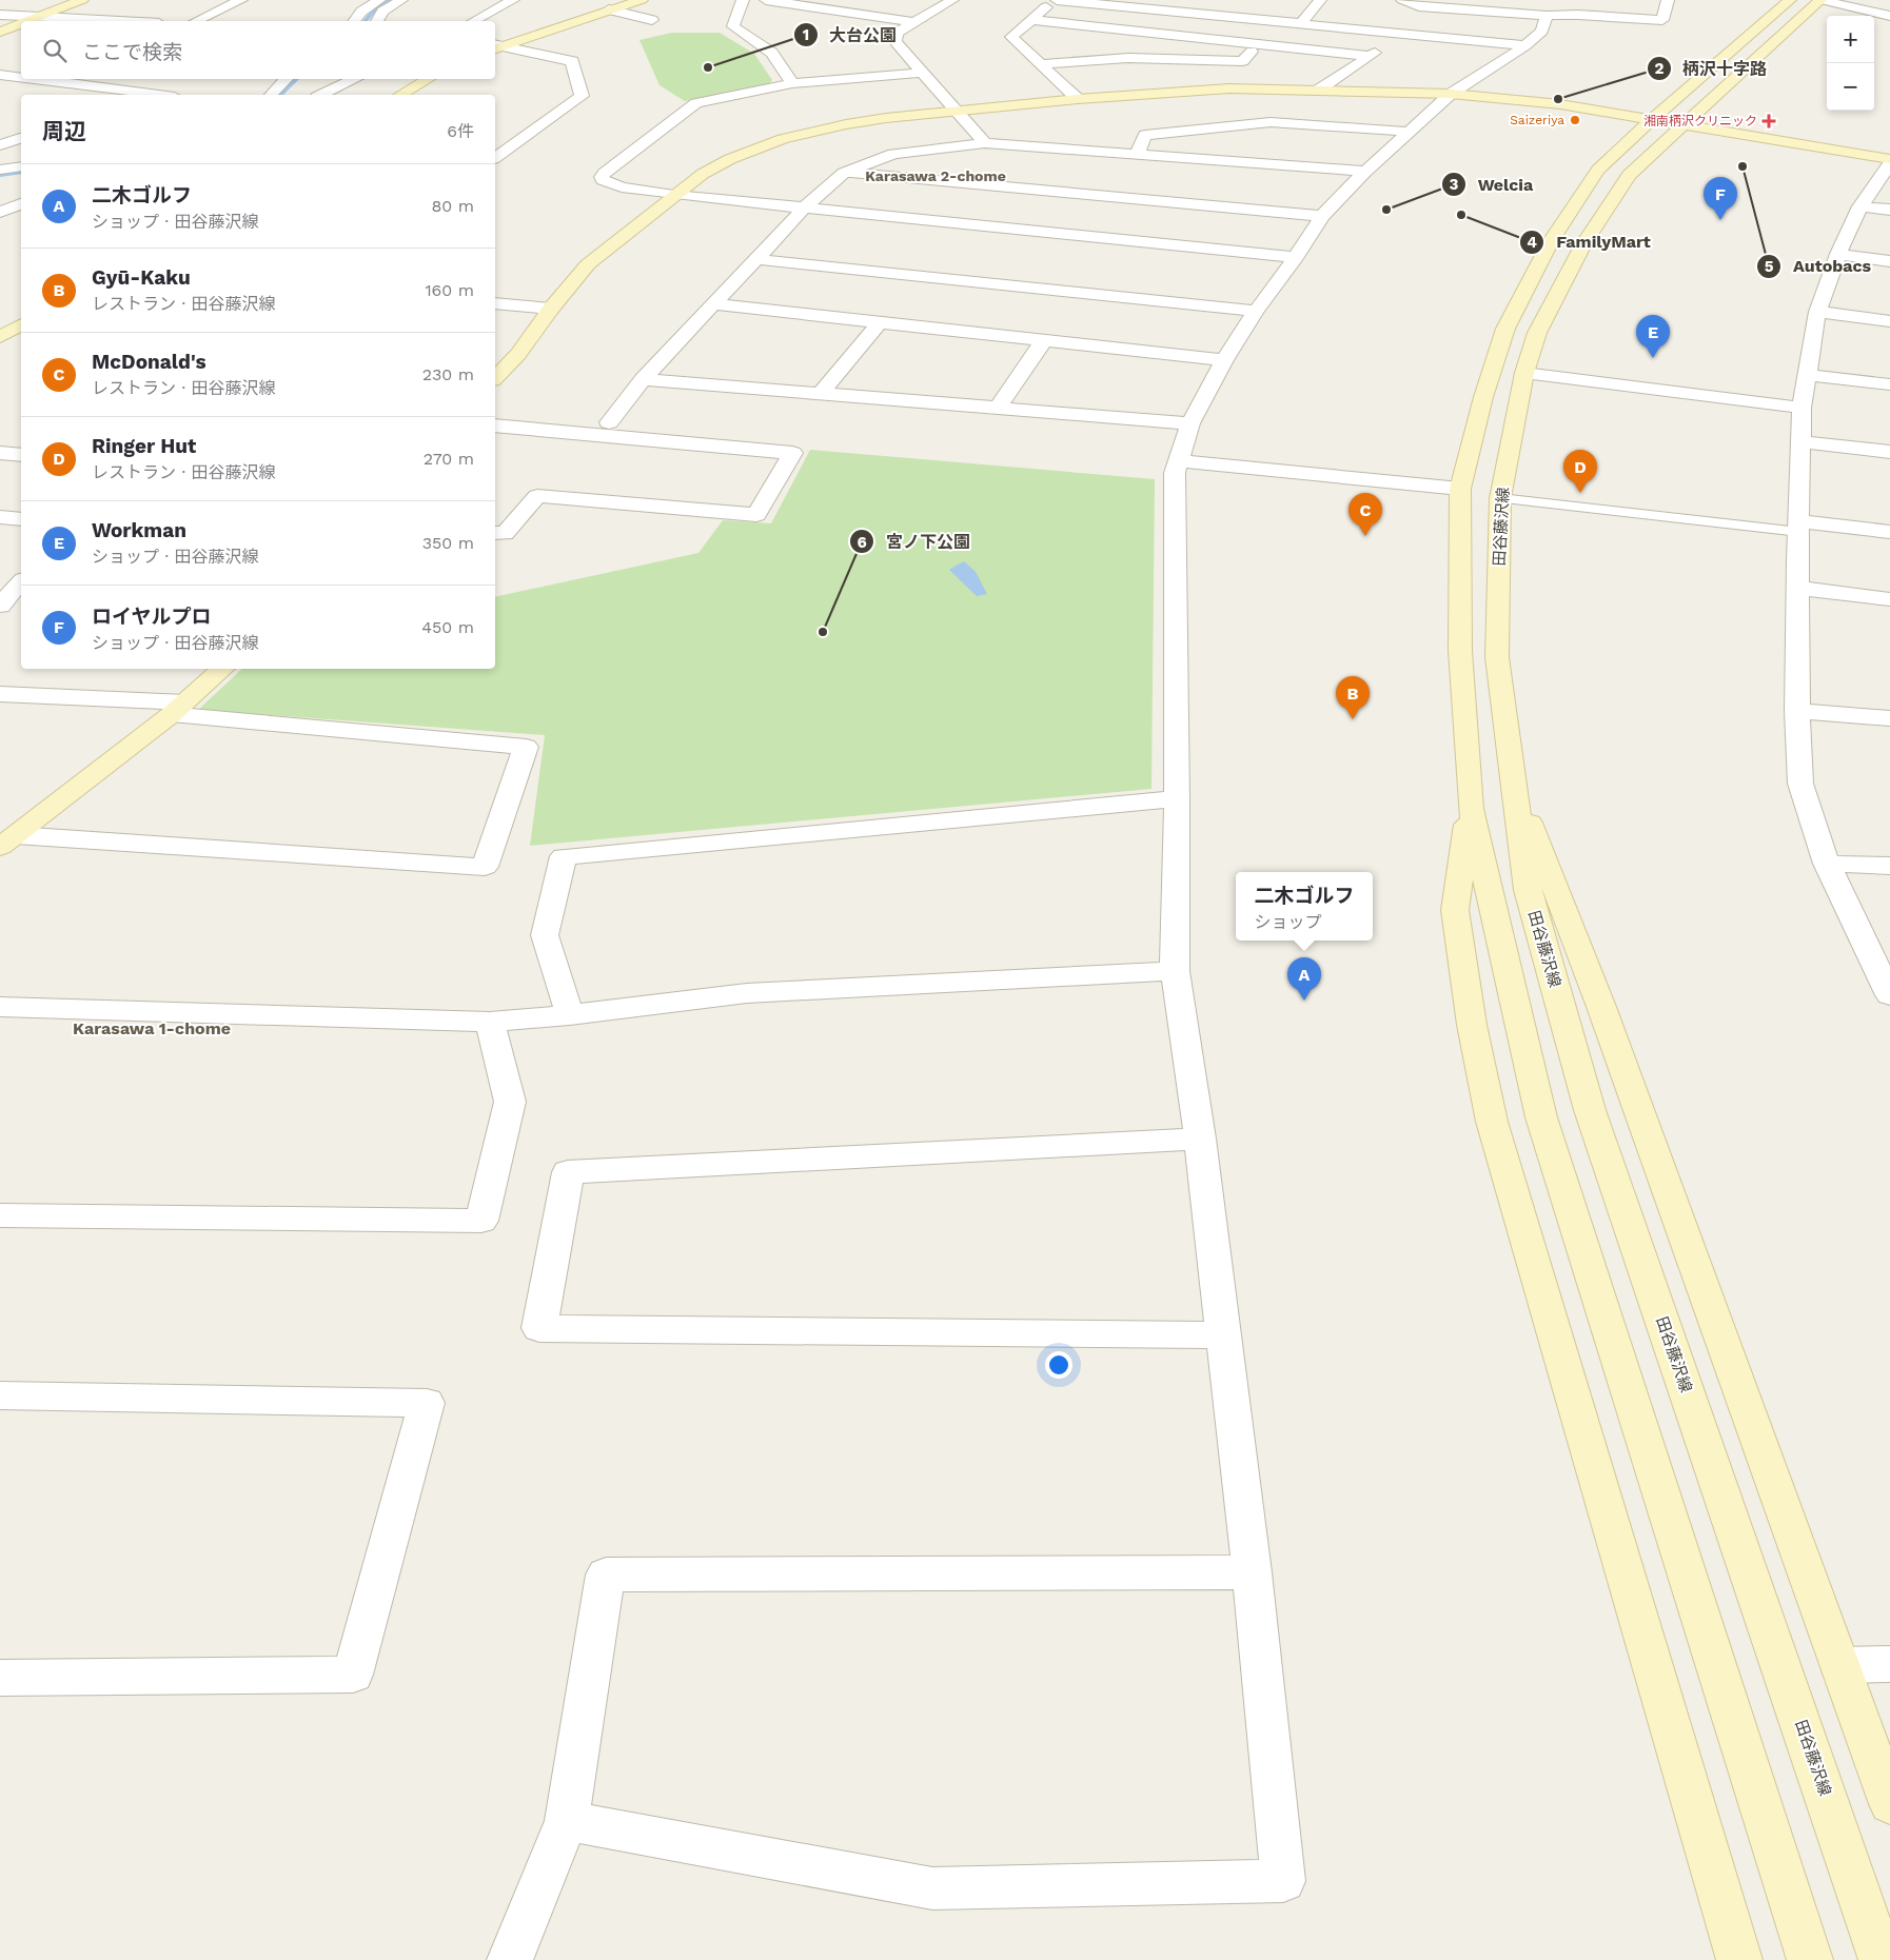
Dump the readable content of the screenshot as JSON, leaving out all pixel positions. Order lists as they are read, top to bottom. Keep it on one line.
{"streets":{"main road":["田谷藤沢線"]},"districts":["Karasawa 2-chome","Karasawa 1-chome"],"places":{"other":["大台公園","柄沢十字路","Saizeriya","Autobacs","Welcia","FamilyMart","宮ノ下公園"],"health":["湘南柄沢クリニック"]},"page":{"map_buttons":["+","−"],"search":"ここで検索","heading":["周辺","6件"],"list":[{"mark":"A","name":"二木ゴルフ","note":"ショップ · 田谷藤沢線","value":"80 m"},{"mark":"B","name":"Gyū-Kaku","note":"レストラン · 田谷藤沢線","value":"160 m"},{"mark":"C","name":"McDonald's","note":"レストラン · 田谷藤沢線","value":"230 m"},{"mark":"D","name":"Ringer Hut","note":"レストラン · 田谷藤沢線","value":"270 m"},{"mark":"E","name":"Workman","note":"ショップ · 田谷藤沢線","value":"350 m"},{"mark":"F","name":"ロイヤルプロ","note":"ショップ · 田谷藤沢線","value":"450 m"}],"pins":["F","E","D","C","B","A"],"popup":["二木ゴルフ","ショップ"]}}
